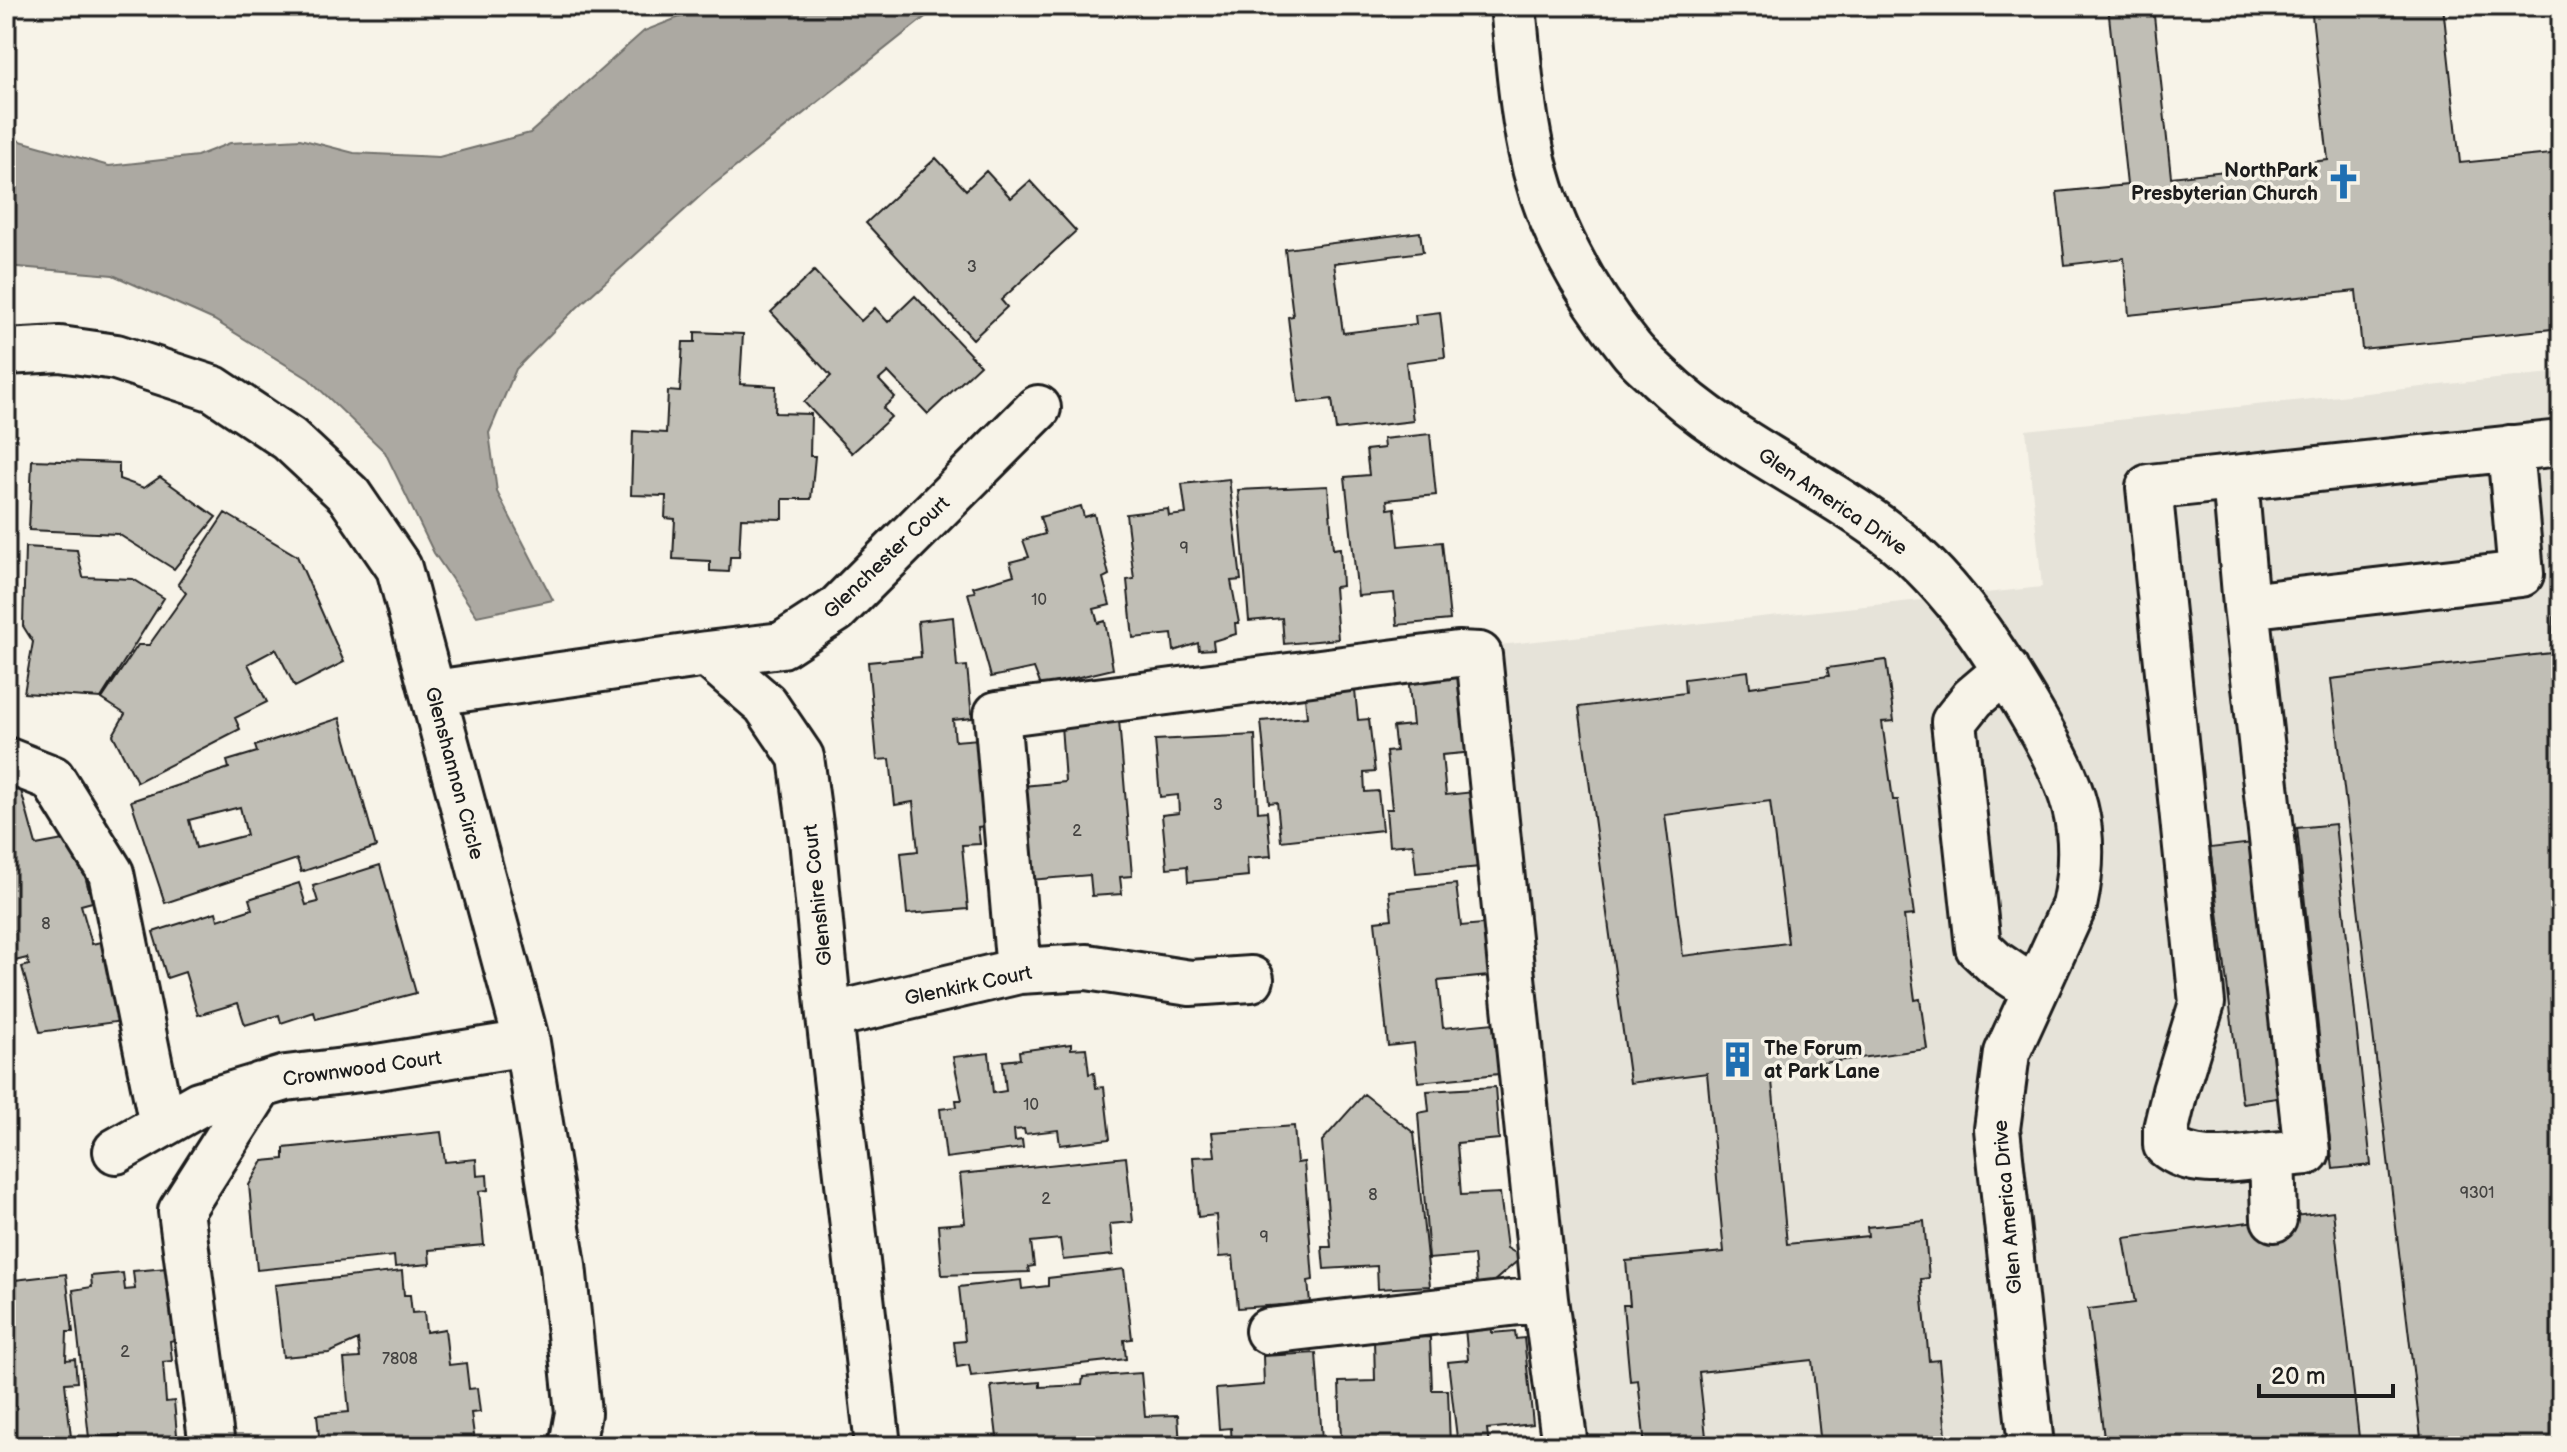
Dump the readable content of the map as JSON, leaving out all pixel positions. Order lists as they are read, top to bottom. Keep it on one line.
{"streets":{"street":["Glen America Drive","Glenchester Court","Glenshannon Circle","Glenshire Court","Glenkirk Court","Crownwood Court"]},"crossings":[["Glenchester Court","Glenshire Court"],["Glenshannon Circle","Crownwood Court"],["Glenshire Court","Glenkirk Court"]],"places":{"church":["NorthPark Presbyterian Church"],"building":["The Forum at Park Lane"]},"house_numbers":["3","9","10","3","2","8","10","9301","8","2","9","2","7808"],"scale_bar":"20 m"}
